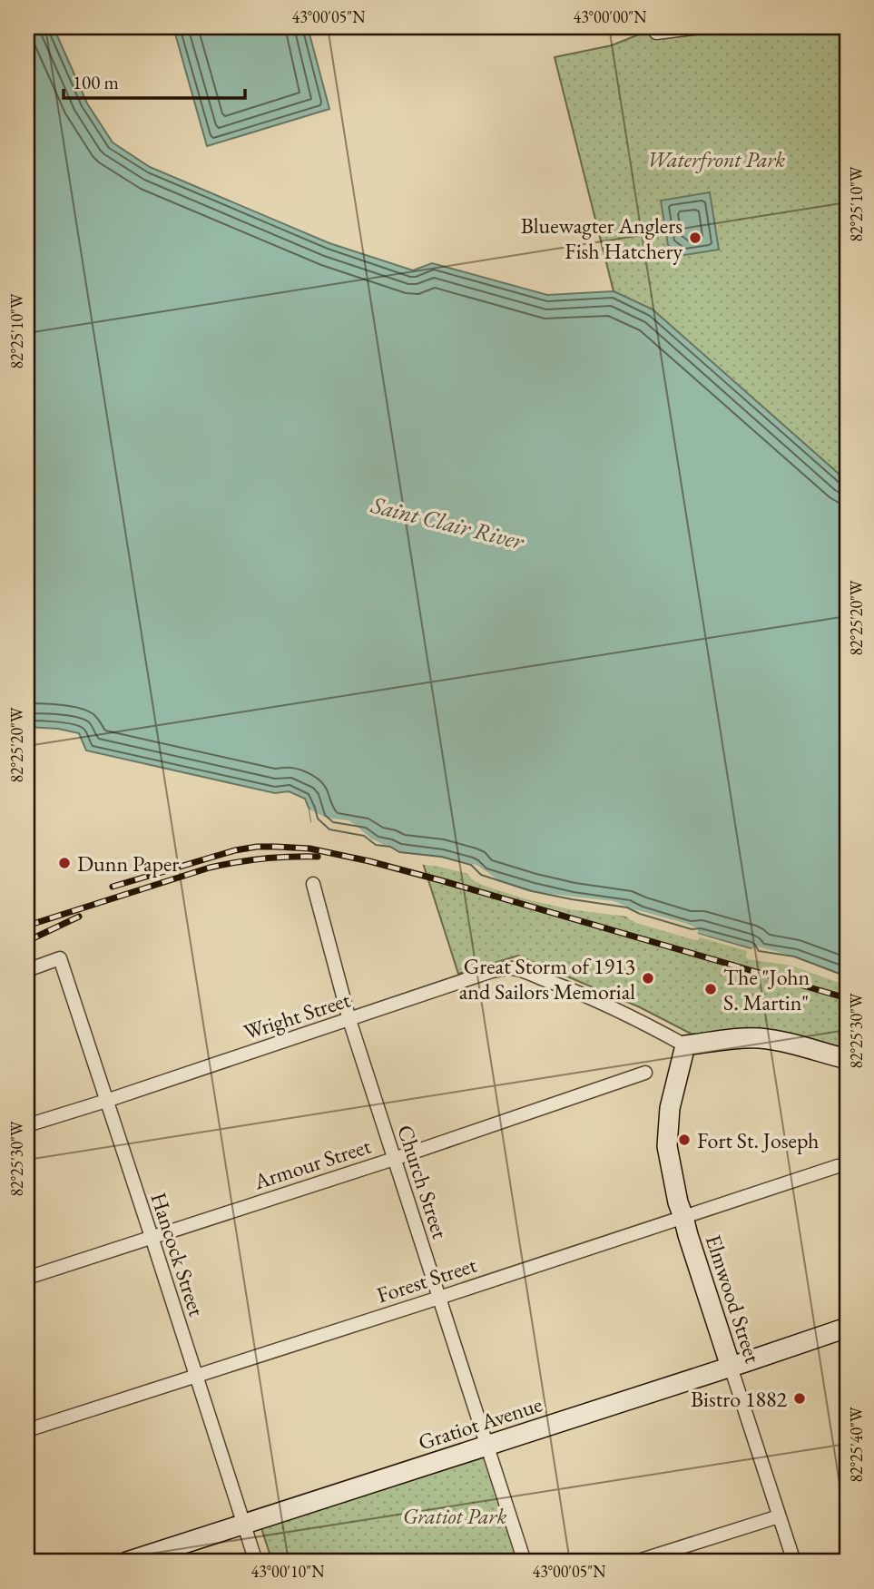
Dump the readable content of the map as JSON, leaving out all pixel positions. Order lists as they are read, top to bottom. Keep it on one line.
{"streets":{"street":["Wright Street","Armour Street","Church Street","Hancock Street","Forest Street","Elmwood Street","Gratiot Avenue"]},"crossings":[["Wright Street","Church Street"],["Wright Street","Hancock Street"],["Wright Street","Elmwood Street"],["Armour Street","Church Street"],["Armour Street","Hancock Street"],["Church Street","Forest Street"],["Church Street","Gratiot Avenue"],["Hancock Street","Forest Street"],["Hancock Street","Gratiot Avenue"],["Forest Street","Elmwood Street"],["Elmwood Street","Gratiot Avenue"]],"water":["Saint Clair River"],"parks":["Waterfront Park","Gratiot Park"],"places":["Bluewagter Anglers Fish Hatchery","Dunn Paper","Great Storm of 1913 and Sailors Memorial","The \"John S. Martin\"","Fort St. Joseph","Bistro 1882"],"scale_bar":"100 m","coordinates":["43°00'05\"N","43°00'00\"N","82°25'10\"W","82°25'20\"W","82°25'30\"W","82°25'40\"W","43°00'10\"N"]}
